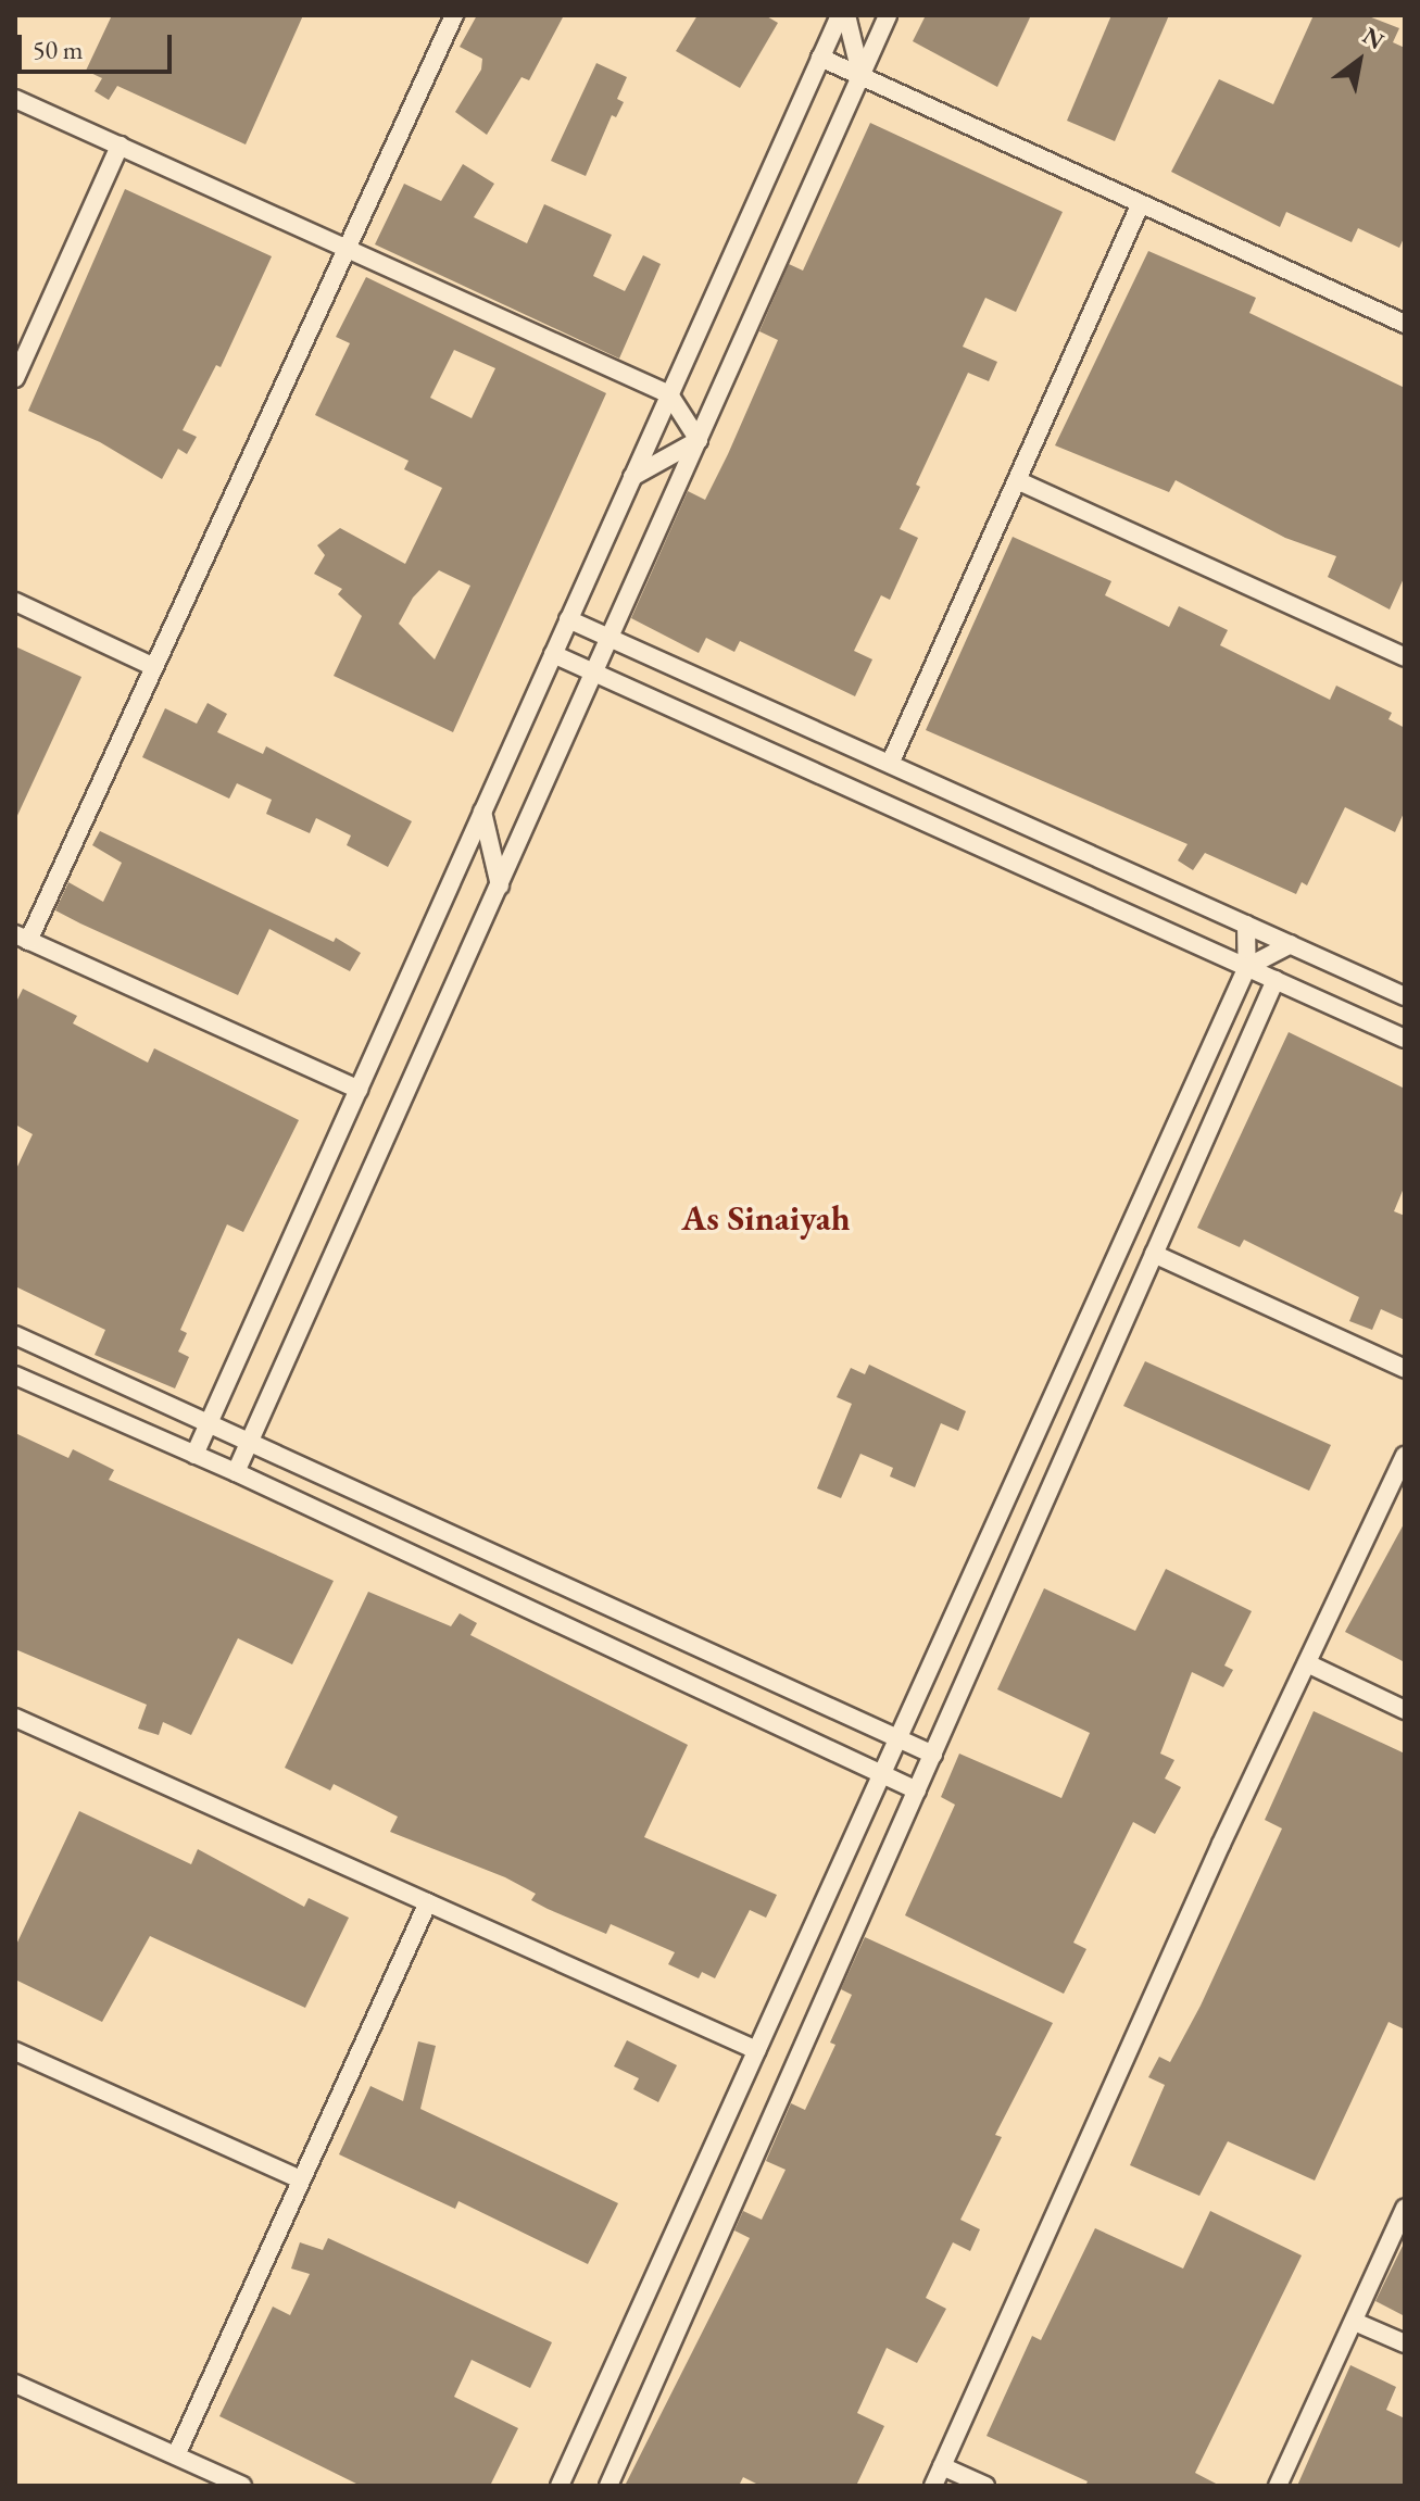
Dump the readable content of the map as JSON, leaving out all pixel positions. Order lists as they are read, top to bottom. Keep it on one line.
{"districts":["As Sinaiyah"],"scale_bar":"50 m","north":"top right"}
